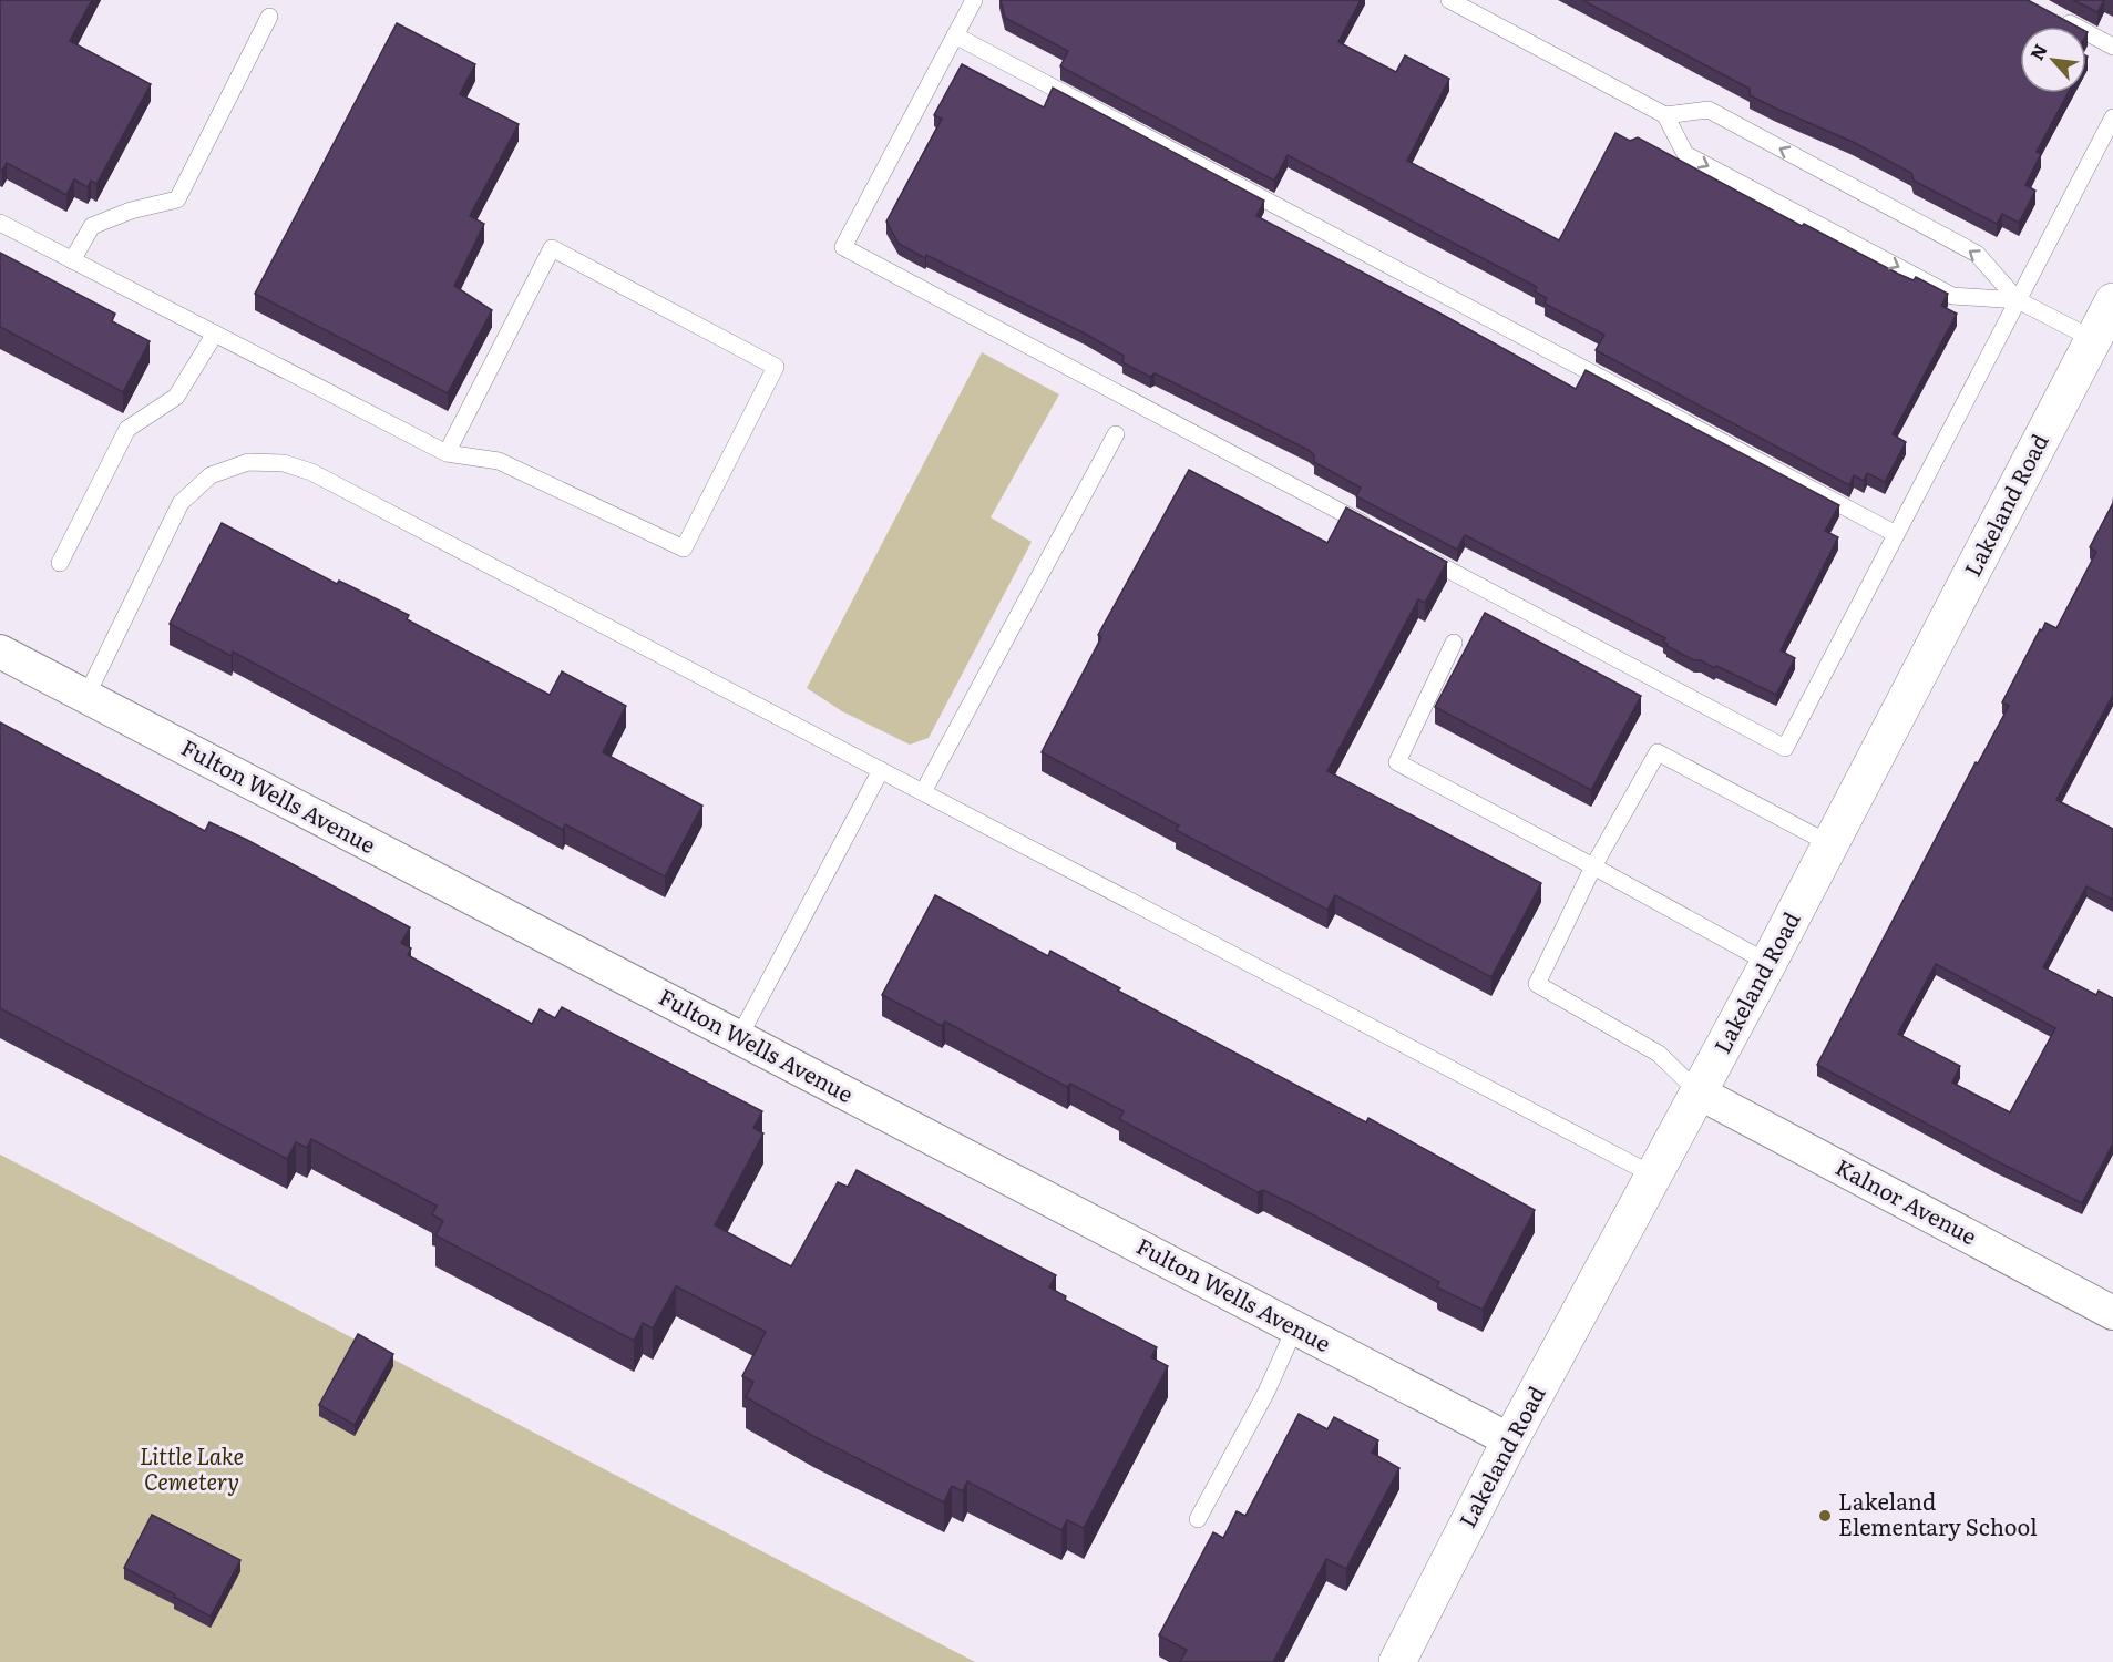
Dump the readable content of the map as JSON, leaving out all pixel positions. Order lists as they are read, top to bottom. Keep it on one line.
{"streets":{"street":["Lakeland Road","Fulton Wells Avenue","Kalnor Avenue"]},"crossings":[["Lakeland Road","Fulton Wells Avenue"],["Lakeland Road","Kalnor Avenue"]],"parks":["Little Lake Cemetery"],"places":["Lakeland Elementary School"],"north":"top left"}
